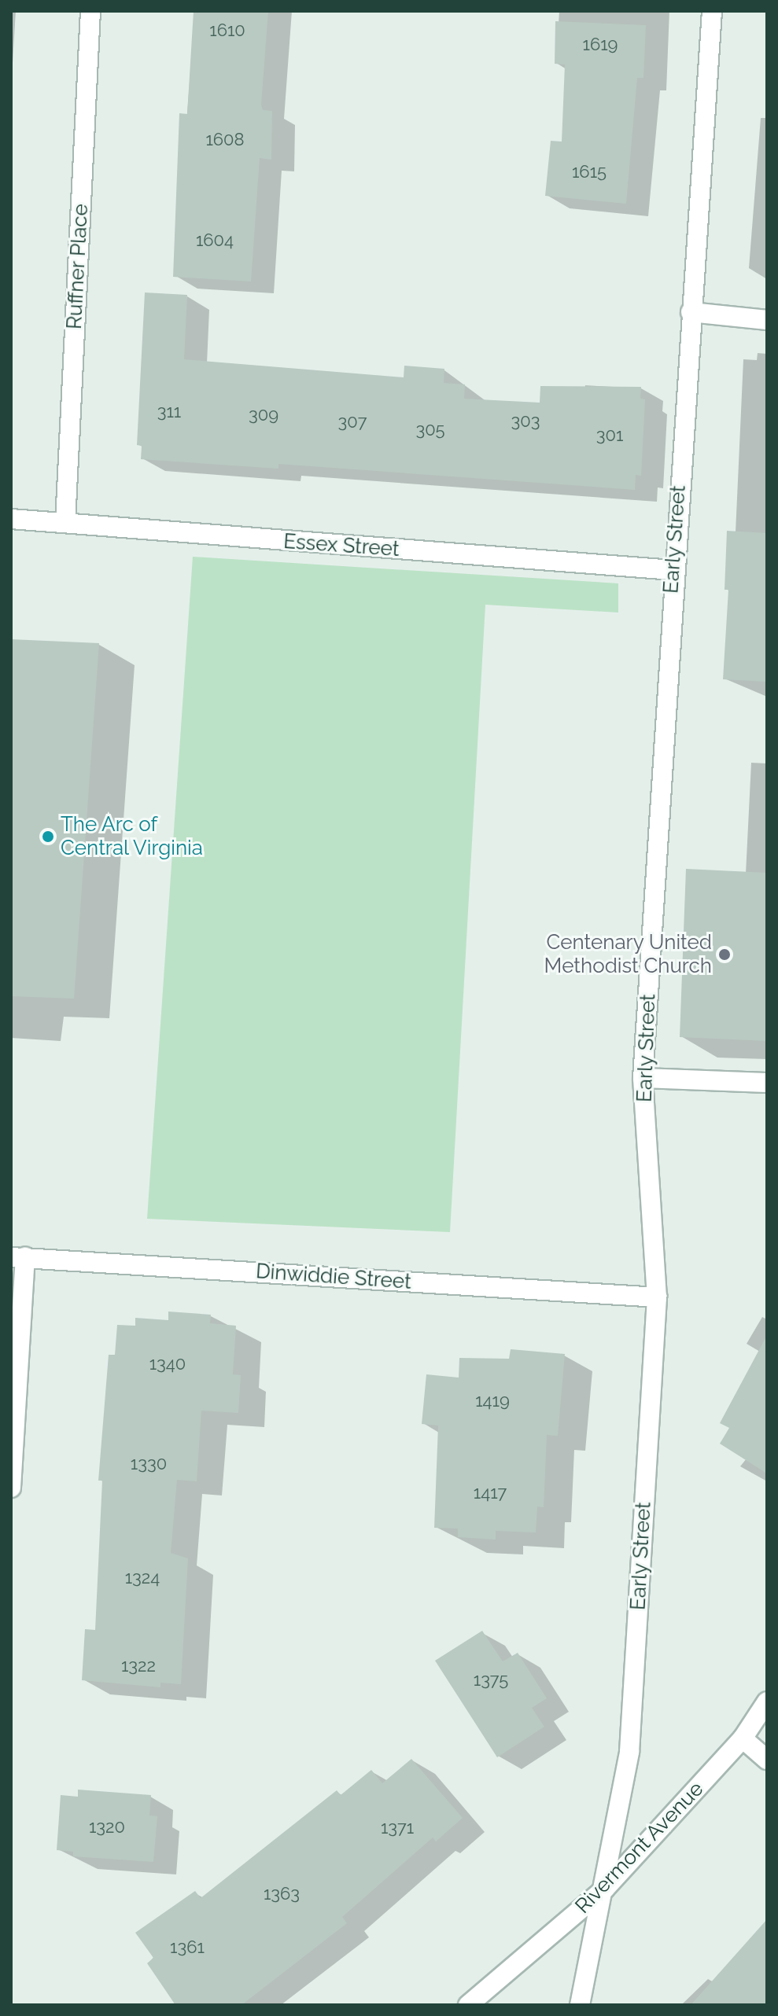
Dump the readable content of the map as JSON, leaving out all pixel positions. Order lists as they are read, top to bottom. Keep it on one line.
{"streets":{"street":["Ruffner Place","Early Street","Essex Street","Dinwiddie Street","Rivermont Avenue"]},"crossings":[["Ruffner Place","Essex Street"],["Early Street","Essex Street"],["Early Street","Dinwiddie Street"],["Early Street","Rivermont Avenue"]],"places":["The Arc of Central Virginia","Centenary United Methodist Church"],"house_numbers":["1610","1619","1608","1615","1604","311","309","303","307","305","301","1340","1419","1330","1417","1324","1322","1375","1320","1371","1363","1361"]}
